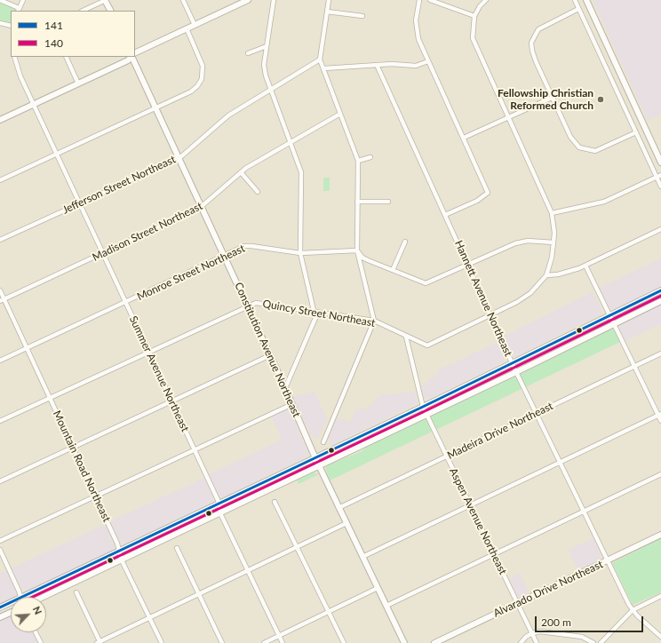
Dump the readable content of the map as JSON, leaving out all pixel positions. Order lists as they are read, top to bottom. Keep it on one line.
{"streets":{"main road":["Constitution Avenue Northeast","Alvarado Drive Northeast"],"street":["Jefferson Street Northeast","Madison Street Northeast","Monroe Street Northeast","Hannett Avenue Northeast","Quincy Street Northeast","Summer Avenue Northeast","Madeira Drive Northeast","Mountain Road Northeast","Aspen Avenue Northeast"]},"crossings":[["Jefferson Street Northeast","Constitution Avenue Northeast"],["Jefferson Street Northeast","Summer Avenue Northeast"],["Madison Street Northeast","Constitution Avenue Northeast"],["Madison Street Northeast","Summer Avenue Northeast"],["Madison Street Northeast","Mountain Road Northeast"],["Monroe Street Northeast","Constitution Avenue Northeast"],["Monroe Street Northeast","Summer Avenue Northeast"],["Monroe Street Northeast","Mountain Road Northeast"],["Hannett Avenue Northeast","Quincy Street Northeast"],["Hannett Avenue Northeast","Madeira Drive Northeast"],["Hannett Avenue Northeast","Alvarado Drive Northeast"],["Quincy Street Northeast","Constitution Avenue Northeast"],["Quincy Street Northeast","Summer Avenue Northeast"],["Quincy Street Northeast","Mountain Road Northeast"],["Quincy Street Northeast","Aspen Avenue Northeast"],["Constitution Avenue Northeast","Madeira Drive Northeast"],["Madeira Drive Northeast","Aspen Avenue Northeast"],["Aspen Avenue Northeast","Alvarado Drive Northeast"]],"places":["Fellowship Christian Reformed Church"],"lines":["transit line 141","transit line 140"],"legend":["141","140"],"scale_bar":"200 m","north":"top right"}
